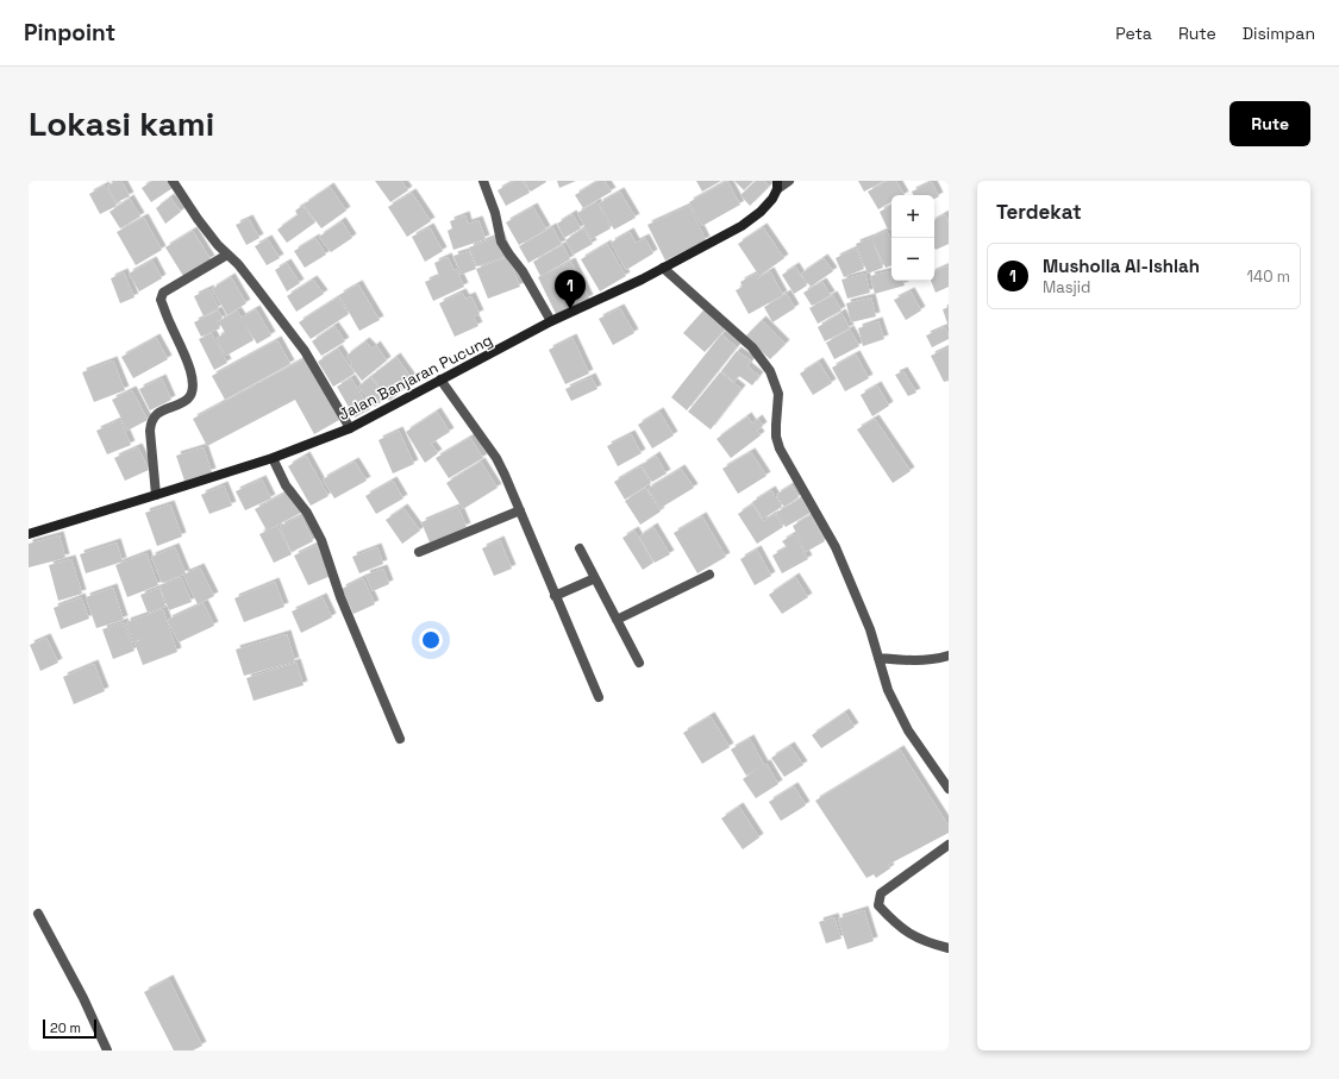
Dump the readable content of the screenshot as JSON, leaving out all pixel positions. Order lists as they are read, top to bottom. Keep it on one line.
{"streets":{"street":["Jalan Banjaran Pucung"]},"scale_bar":"20 m","page":{"header":"Pinpoint","nav":["Peta","Rute","Disimpan"],"buttons":"Rute","title":"Lokasi kami","heading":"Terdekat","map_buttons":["+","−"],"list":[{"mark":"1","name":"Musholla Al-Ishlah","note":"Masjid","value":"140 m"}],"pins":"1","scale":"20 m"}}
